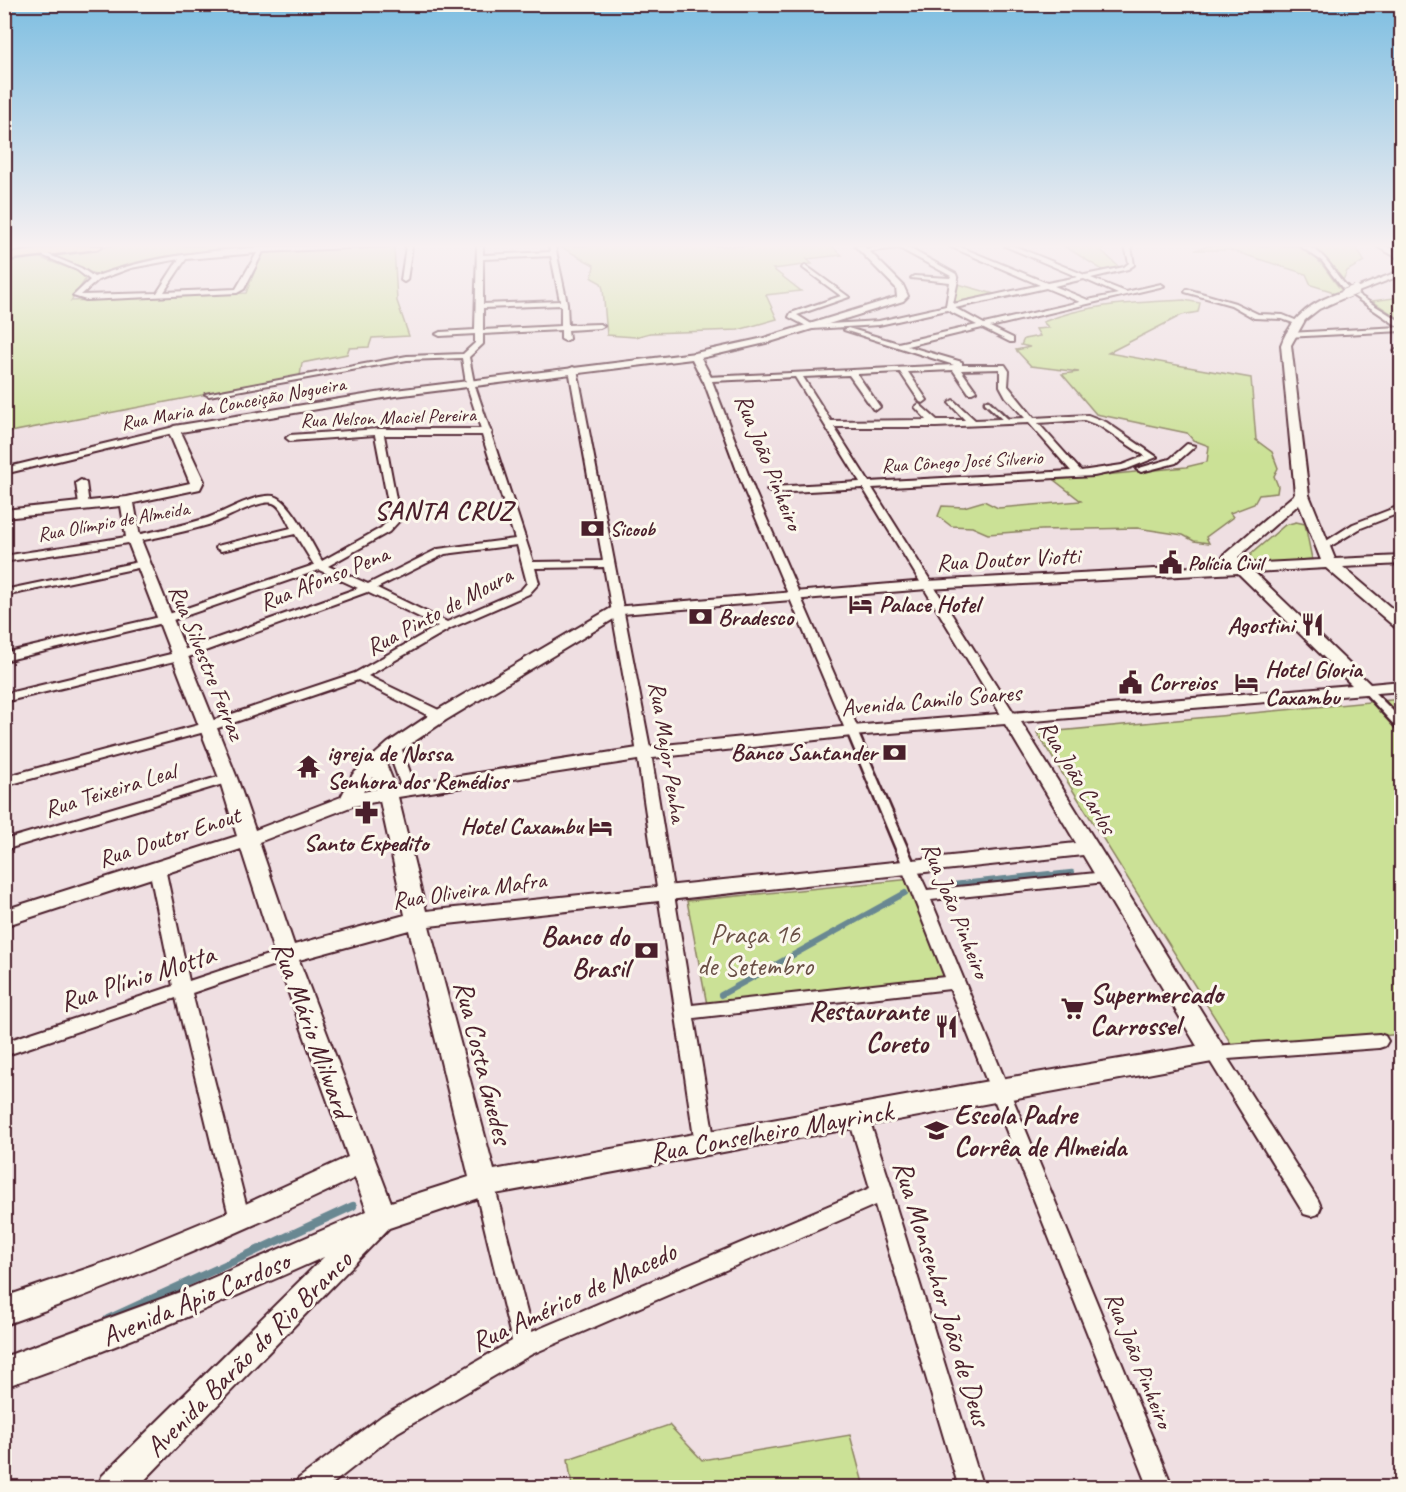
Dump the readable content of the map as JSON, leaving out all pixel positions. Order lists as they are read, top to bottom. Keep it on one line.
{"streets":{"street":["Rua Maria da Conceição Nogueira","Rua Nelson Maciel Pereira","Rua Cônego José Silverio","Rua João Pinheiro","Rua Olímpio de Almeida","Rua Doutor Viotti","Rua Afonso Pena","Rua Pinto de Moura","Rua Silvestre Ferraz","Avenida Camilo Soares","Rua Major Penha","Rua João Carlos","Rua Teixeira Leal","Rua Doutor Enout","Rua Oliveira Mafra","Rua Plínio Motta","Rua Mário Milward","Rua Costa Guedes","Rua Conselheiro Mayrinck","Rua Monsenhor João de Deus","Rua Américo de Macedo","Avenida Ápio Cardoso","Avenida Barão do Rio Branco"]},"crossings":[["Rua Maria da Conceição Nogueira","Rua João Pinheiro"],["Rua Maria da Conceição Nogueira","Rua Pinto de Moura"],["Rua Maria da Conceição Nogueira","Rua Major Penha"],["Rua Nelson Maciel Pereira","Rua Pinto de Moura"],["Rua Cônego José Silverio","Rua João Carlos"],["Rua João Pinheiro","Rua Doutor Viotti"],["Rua João Pinheiro","Avenida Camilo Soares"],["Rua João Pinheiro","Rua Oliveira Mafra"],["Rua João Pinheiro","Rua Conselheiro Mayrinck"],["Rua Olímpio de Almeida","Rua Silvestre Ferraz"],["Rua Doutor Viotti","Rua Major Penha"],["Rua Doutor Viotti","Rua João Carlos"],["Rua Afonso Pena","Rua Pinto de Moura"],["Rua Afonso Pena","Rua Silvestre Ferraz"],["Rua Pinto de Moura","Rua Silvestre Ferraz"],["Rua Silvestre Ferraz","Rua Teixeira Leal"],["Rua Silvestre Ferraz","Rua Doutor Enout"],["Rua Silvestre Ferraz","Rua Mário Milward"],["Avenida Camilo Soares","Rua Major Penha"],["Avenida Camilo Soares","Rua João Carlos"],["Avenida Camilo Soares","Rua Doutor Enout"],["Avenida Camilo Soares","Rua Costa Guedes"],["Rua Major Penha","Rua Oliveira Mafra"],["Rua Major Penha","Rua Conselheiro Mayrinck"],["Rua João Carlos","Rua Oliveira Mafra"],["Rua João Carlos","Rua Conselheiro Mayrinck"],["Rua Doutor Enout","Rua Mário Milward"],["Rua Doutor Enout","Rua Costa Guedes"],["Rua Oliveira Mafra","Rua Plínio Motta"],["Rua Oliveira Mafra","Rua Mário Milward"],["Rua Oliveira Mafra","Rua Costa Guedes"],["Rua Plínio Motta","Rua Mário Milward"],["Rua Mário Milward","Rua Conselheiro Mayrinck"],["Rua Mário Milward","Avenida Ápio Cardoso"],["Rua Mário Milward","Avenida Barão do Rio Branco"],["Rua Costa Guedes","Rua Conselheiro Mayrinck"],["Rua Costa Guedes","Rua Américo de Macedo"],["Rua Conselheiro Mayrinck","Rua Monsenhor João de Deus"],["Rua Conselheiro Mayrinck","Avenida Ápio Cardoso"],["Rua Conselheiro Mayrinck","Avenida Barão do Rio Branco"],["Rua Monsenhor João de Deus","Rua Américo de Macedo"],["Avenida Ápio Cardoso","Avenida Barão do Rio Branco"]],"districts":["SANTA CRUZ"],"parks":["Praça 16 de Setembro"],"places":{"bank":["Sicoob","Bradesco","Banco Santander","Banco do Brasil"],"public building":["Polícia Civil","Correios"],"hotel":["Palace Hotel","Hotel Gloria Caxambu","Hotel Caxambu"],"restaurant":["Agostini","Restaurante Coreto"],"temple":["igreja de Nossa Senhora dos Remédios"],"pharmacy":["Santo Expedito"],"supermarket":["Supermercado Carrossel"],"school or university":["Escola Padre Corrêa de Almeida"]}}
